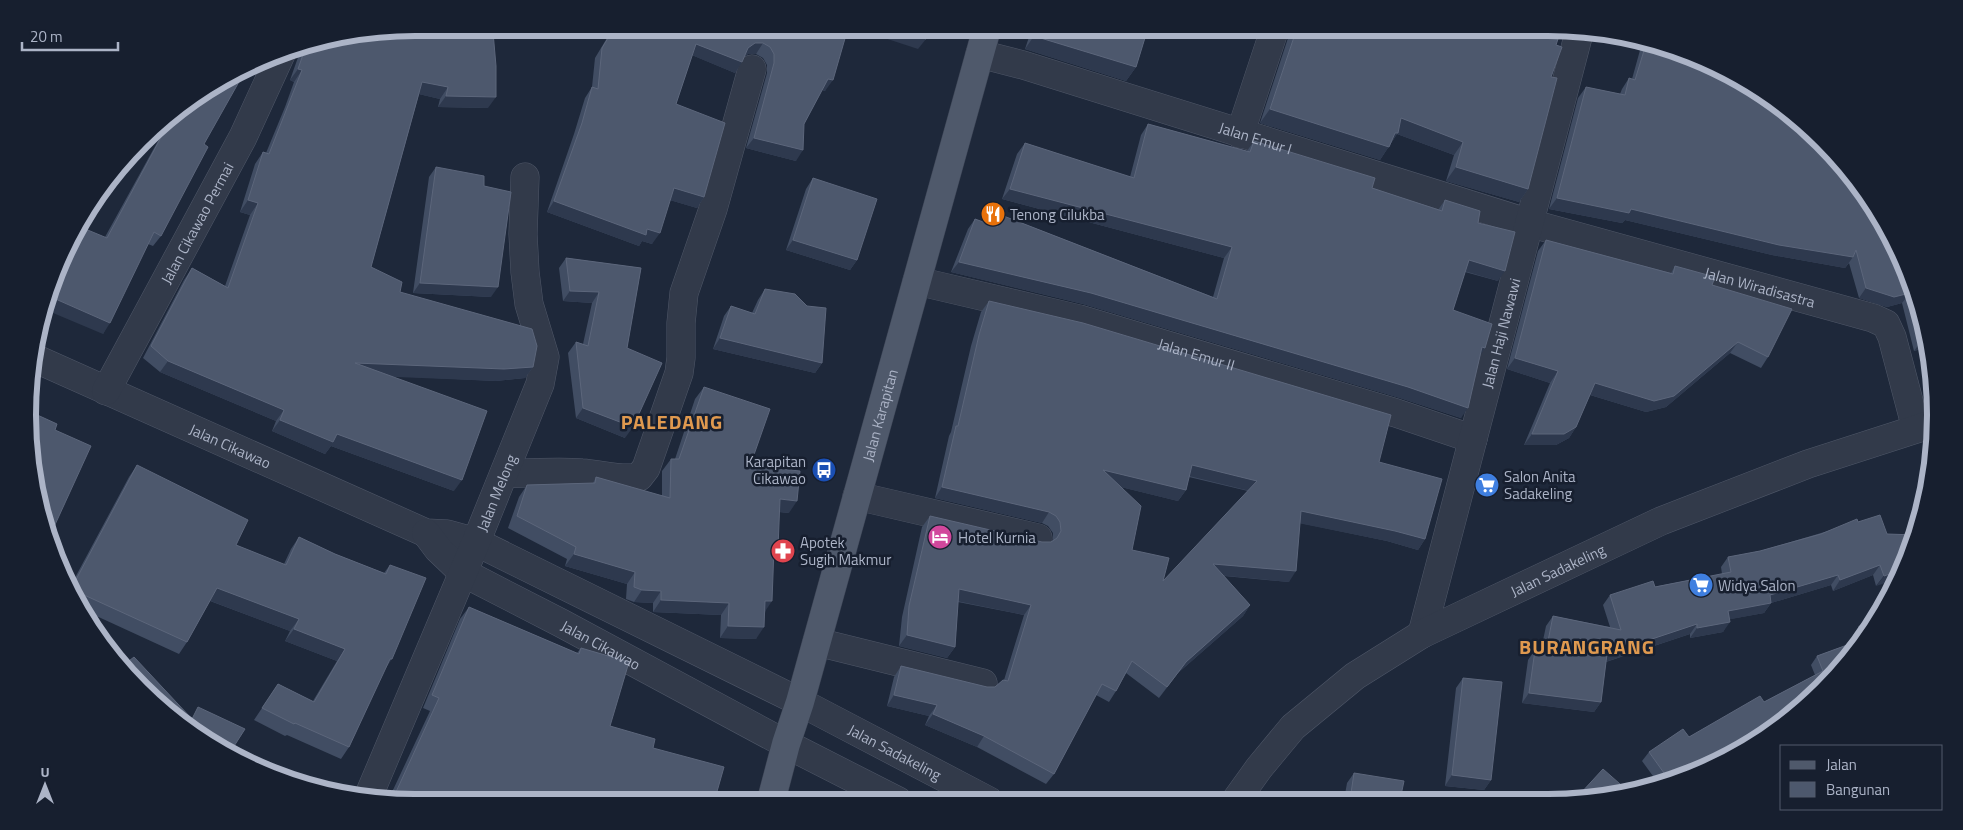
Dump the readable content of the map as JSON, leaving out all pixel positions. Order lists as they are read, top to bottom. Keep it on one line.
{"streets":{"main road":["Jalan Karapitan"],"street":["Jalan Emur I","Jalan Cikawao Permai","Jalan Wiradisastra","Jalan Haji Nawawi","Jalan Emur II","Jalan Cikawao","Jalan Melong","Jalan Sadakeling"]},"crossings":[["Jalan Emur I","Jalan Wiradisastra"],["Jalan Emur I","Jalan Haji Nawawi"],["Jalan Emur I","Jalan Karapitan"],["Jalan Cikawao Permai","Jalan Cikawao"],["Jalan Wiradisastra","Jalan Haji Nawawi"],["Jalan Wiradisastra","Jalan Sadakeling"],["Jalan Haji Nawawi","Jalan Emur II"],["Jalan Haji Nawawi","Jalan Sadakeling"],["Jalan Emur II","Jalan Karapitan"],["Jalan Karapitan","Jalan Cikawao"],["Jalan Karapitan","Jalan Sadakeling"],["Jalan Cikawao","Jalan Melong"],["Jalan Cikawao","Jalan Sadakeling"]],"districts":["PALEDANG","BURANGRANG"],"places":{"restaurant":["Tenong Cilukba"],"bus stop":["Karapitan Cikawao"],"supermarket":["Salon Anita Sadakeling","Widya Salon"],"hotel":["Hotel Kurnia"],"pharmacy":["Apotek Sugih Makmur"]},"legend":["Jalan","Bangunan"],"scale_bar":"20 m","north":"top"}
